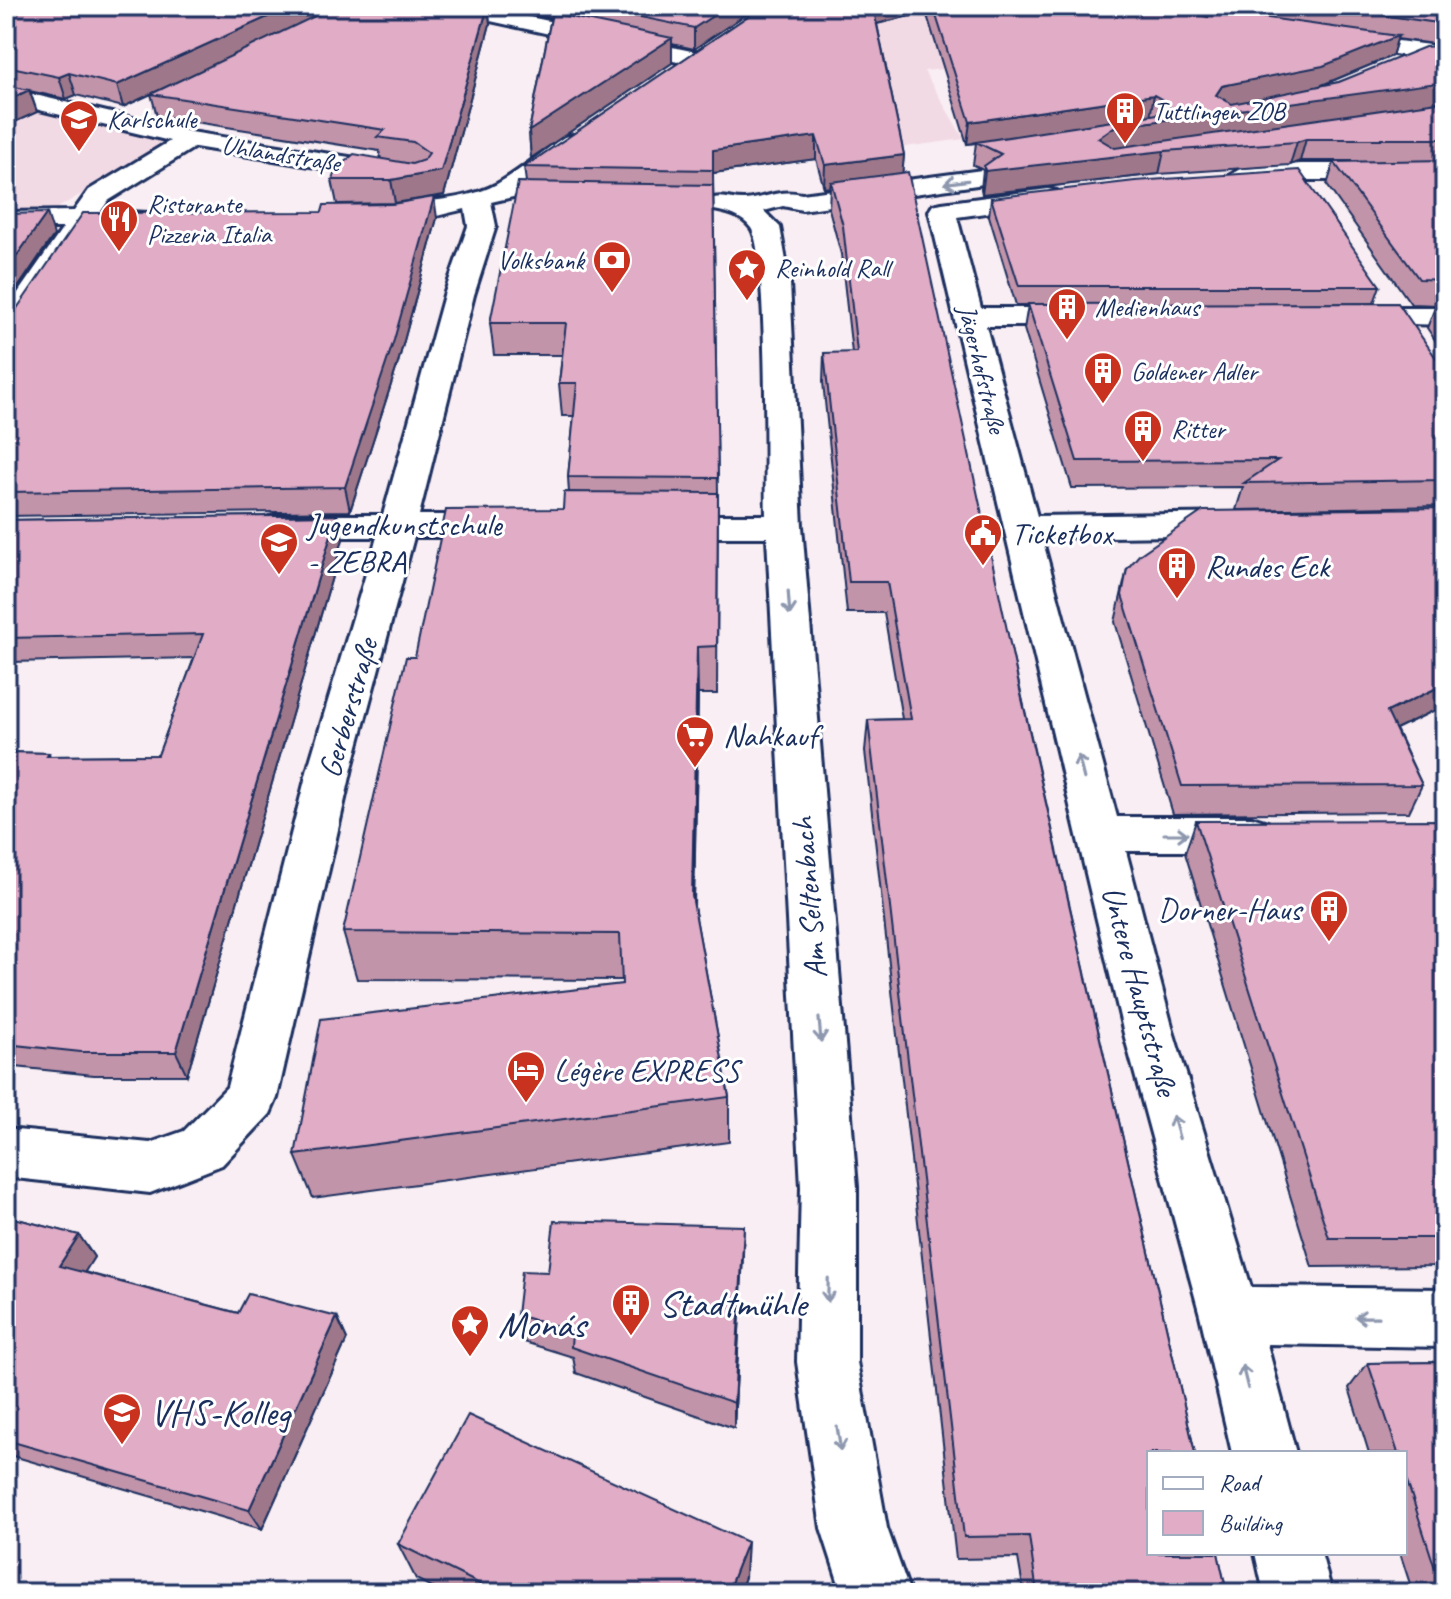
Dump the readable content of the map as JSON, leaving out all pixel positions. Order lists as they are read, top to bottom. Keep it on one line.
{"streets":{"street":["Uhlandstraße","Jägerhofstraße","Gerberstraße","Am Seltenbach","Untere Hauptstraße"]},"crossings":[["Jägerhofstraße","Untere Hauptstraße"]],"one_way":["Am Seltenbach","Untere Hauptstraße"],"places":{"building":["Tuttlingen ZOB","Medienhaus","Goldener Adler","Ritter","Rundes Eck","Dorner-Haus","Stadtmühle"],"school or university":["Karlschule","Jugendkunstschule - ZEBRA","VHS-Kolleg"],"restaurant":["Ristorante Pizzeria Italia"],"bank":["Volksbank"],"place":["Reinhold Rall","Monás"],"public building":["Ticketbox"],"supermarket":["Nahkauf"],"hotel":["Légère EXPRESS"]},"legend":["Road","Building"]}
